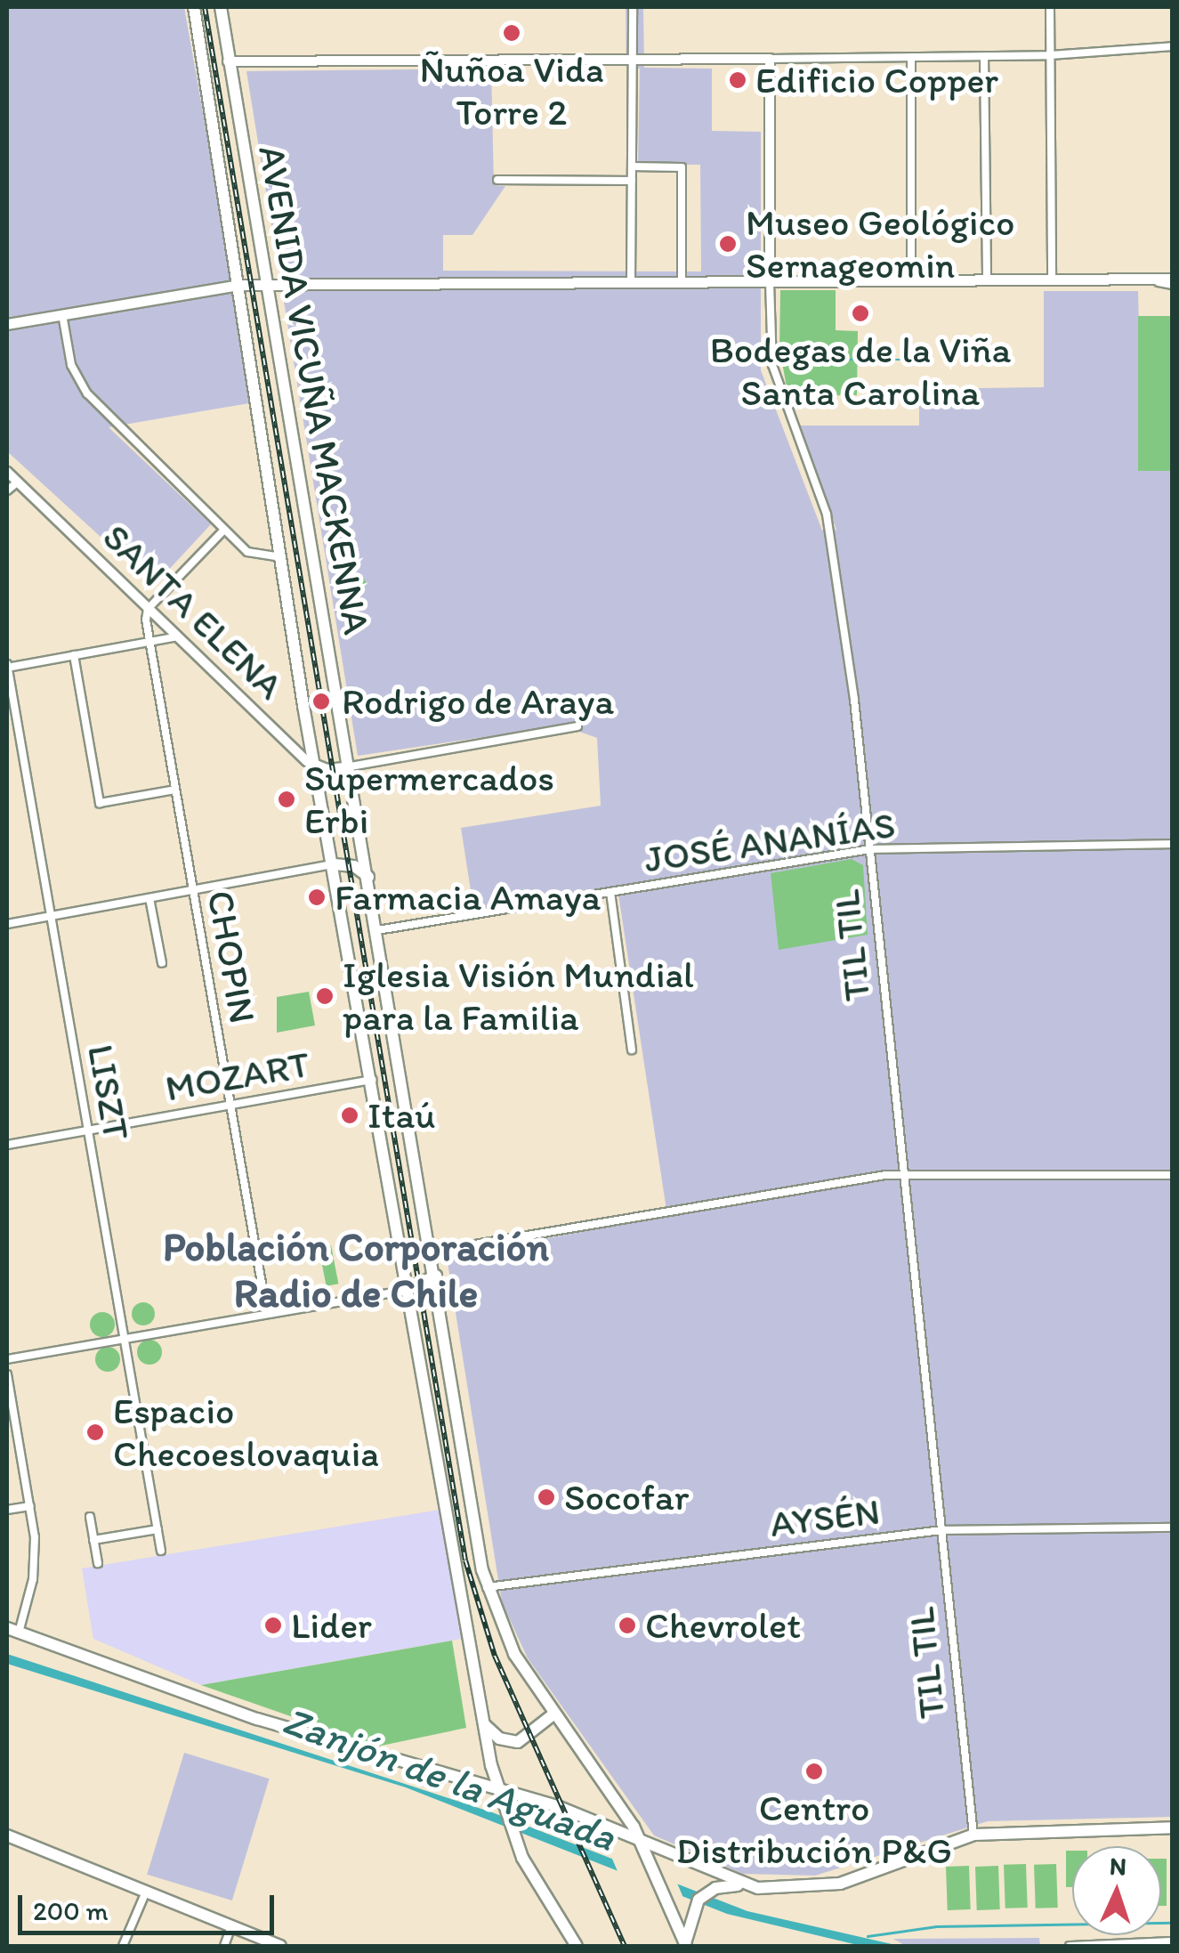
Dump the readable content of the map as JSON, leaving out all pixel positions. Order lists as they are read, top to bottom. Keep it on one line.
{"streets":{"main road":["AVENIDA VICUÑA MACKENNA"],"street":["SANTA ELENA","JOSÉ ANANÍAS","TIL TIL","CHOPIN","MOZART","LISZT","AYSÉN"]},"crossings":[["AVENIDA VICUÑA MACKENNA","SANTA ELENA"],["AVENIDA VICUÑA MACKENNA","JOSÉ ANANÍAS"],["AVENIDA VICUÑA MACKENNA","MOZART"],["AVENIDA VICUÑA MACKENNA","AYSÉN"],["SANTA ELENA","CHOPIN"],["JOSÉ ANANÍAS","TIL TIL"],["TIL TIL","AYSÉN"],["CHOPIN","MOZART"],["MOZART","LISZT"]],"districts":["Población Corporación Radio de Chile"],"water":["Zanjón de la Aguada"],"places":["Ñuñoa Vida Torre 2","Edificio Copper","Museo Geológico Sernageomin","Bodegas de la Viña Santa Carolina","Rodrigo de Araya","Supermercados Erbi","Farmacia Amaya","Iglesia Visión Mundial para la Familia","Itaú","Espacio Checoeslovaquia","Socofar","Lider","Chevrolet","Centro Distribución P&G"],"scale_bar":"200 m","north":"top"}
